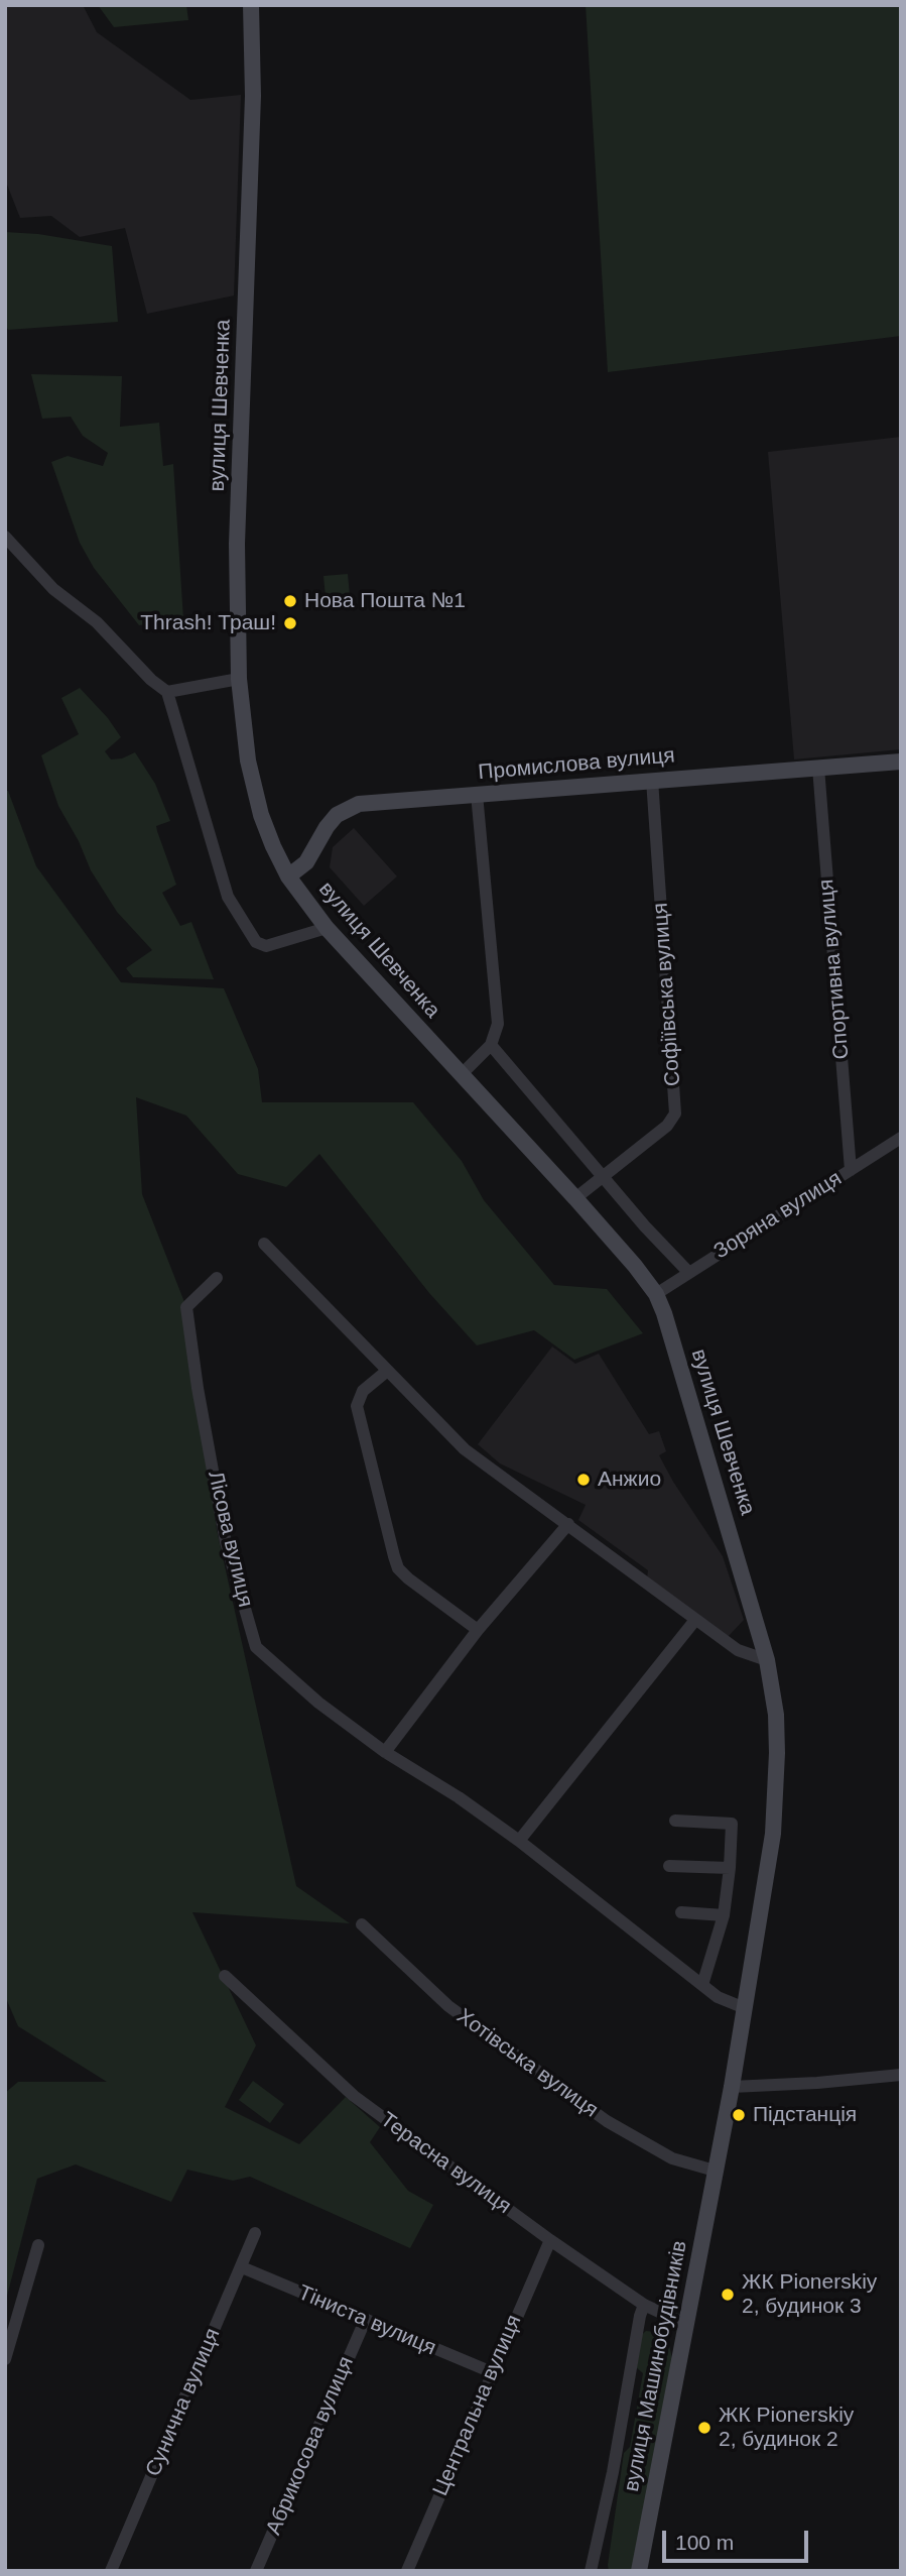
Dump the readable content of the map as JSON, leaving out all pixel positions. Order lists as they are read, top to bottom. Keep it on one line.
{"streets":{"street":["вулиця Шевченка","Промислова вулиця","Спортивна вулиця","Софіївська вулиця","Зоряна вулиця","Лісова вулиця","Хотівська вулиця","Терасна вулиця","Тіниста вулиця","вулиця Машинобудівників","Сунична вулиця","Центральна вулиця","Абрикосова вулиця"]},"crossings":[["вулиця Шевченка","Промислова вулиця"],["вулиця Шевченка","Зоряна вулиця"],["вулиця Шевченка","Лісова вулиця"],["вулиця Шевченка","вулиця Машинобудівників"],["Промислова вулиця","Спортивна вулиця"],["Промислова вулиця","Софіївська вулиця"],["Спортивна вулиця","Зоряна вулиця"],["Лісова вулиця","вулиця Машинобудівників"],["Хотівська вулиця","вулиця Машинобудівників"],["Терасна вулиця","вулиця Машинобудівників"],["Терасна вулиця","Центральна вулиця"],["Тіниста вулиця","Сунична вулиця"],["Тіниста вулиця","Центральна вулиця"],["Тіниста вулиця","Абрикосова вулиця"]],"places":["Нова Пошта №1","Thrash! Траш!","Анжио","Підстанція","ЖК Pionerskiy 2, будинок 3","ЖК Pionerskiy 2, будинок 2"],"scale_bar":"100 m"}
